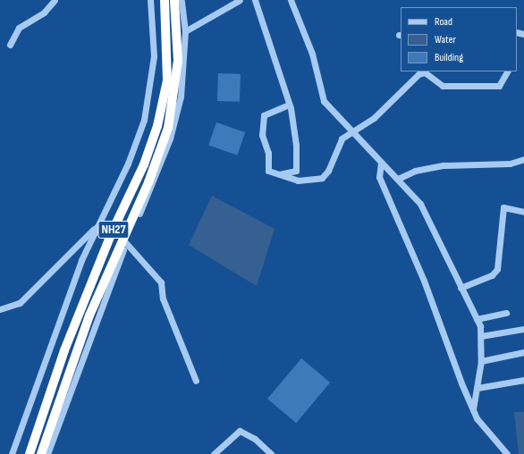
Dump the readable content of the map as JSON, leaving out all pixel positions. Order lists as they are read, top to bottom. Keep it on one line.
{"streets":{"highway":["NH27"]},"legend":["Road","Water","Building"]}
